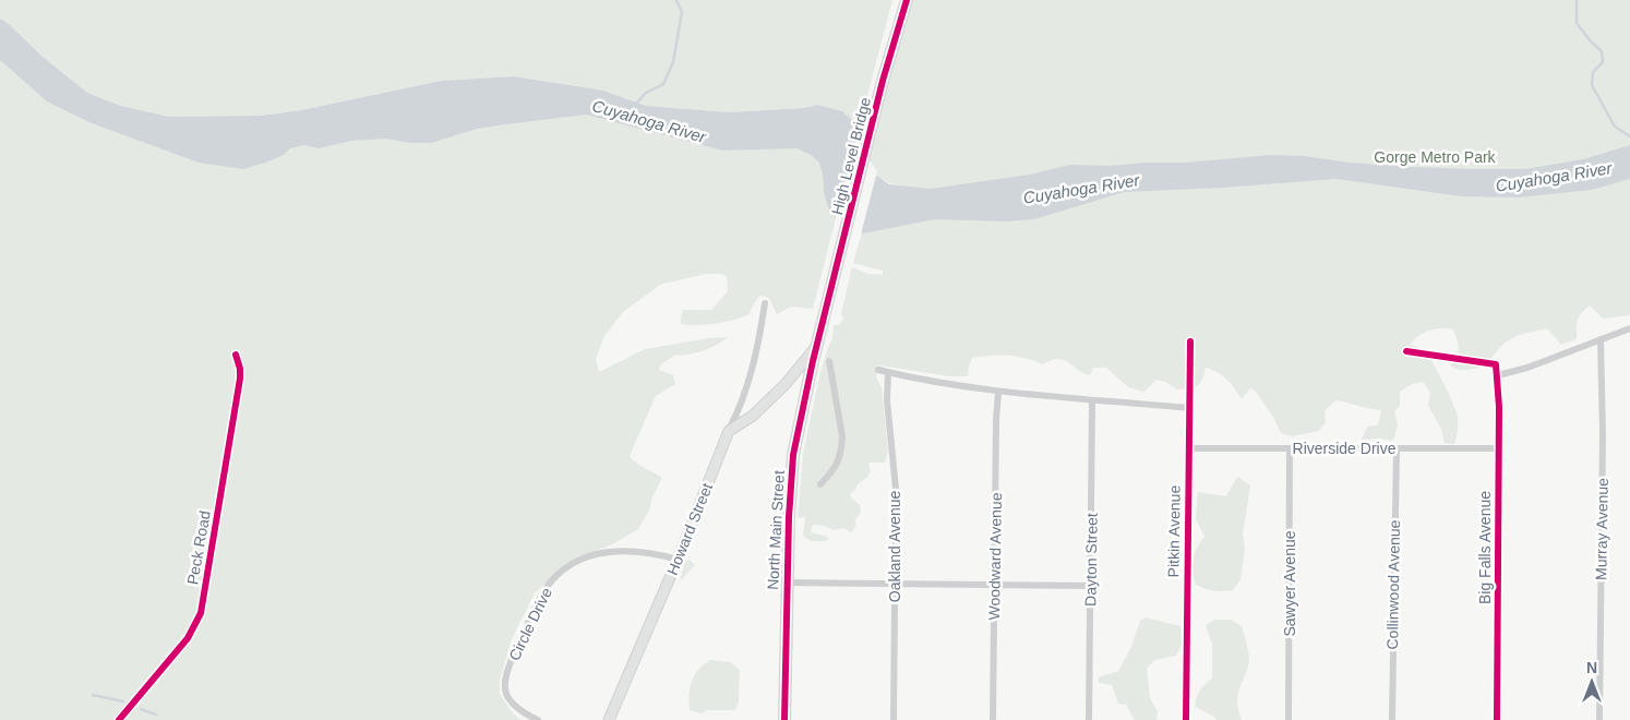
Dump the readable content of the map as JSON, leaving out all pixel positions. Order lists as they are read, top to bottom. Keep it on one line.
{"streets":{"main road":["High Level Bridge","Howard Street","North Main Street"],"street":["Riverside Drive","Murray Avenue","Pitkin Avenue","Oakland Avenue","Peck Road","Big Falls Avenue","Woodward Avenue","Dayton Street","Sawyer Avenue","Collinwood Avenue","Circle Drive"]},"crossings":[["High Level Bridge","North Main Street"],["Riverside Drive","Pitkin Avenue"],["Riverside Drive","Big Falls Avenue"],["Riverside Drive","Sawyer Avenue"],["Riverside Drive","Collinwood Avenue"],["Howard Street","Circle Drive"]],"water":["Cuyahoga River"],"parks":["Gorge Metro Park"],"north":"top"}
